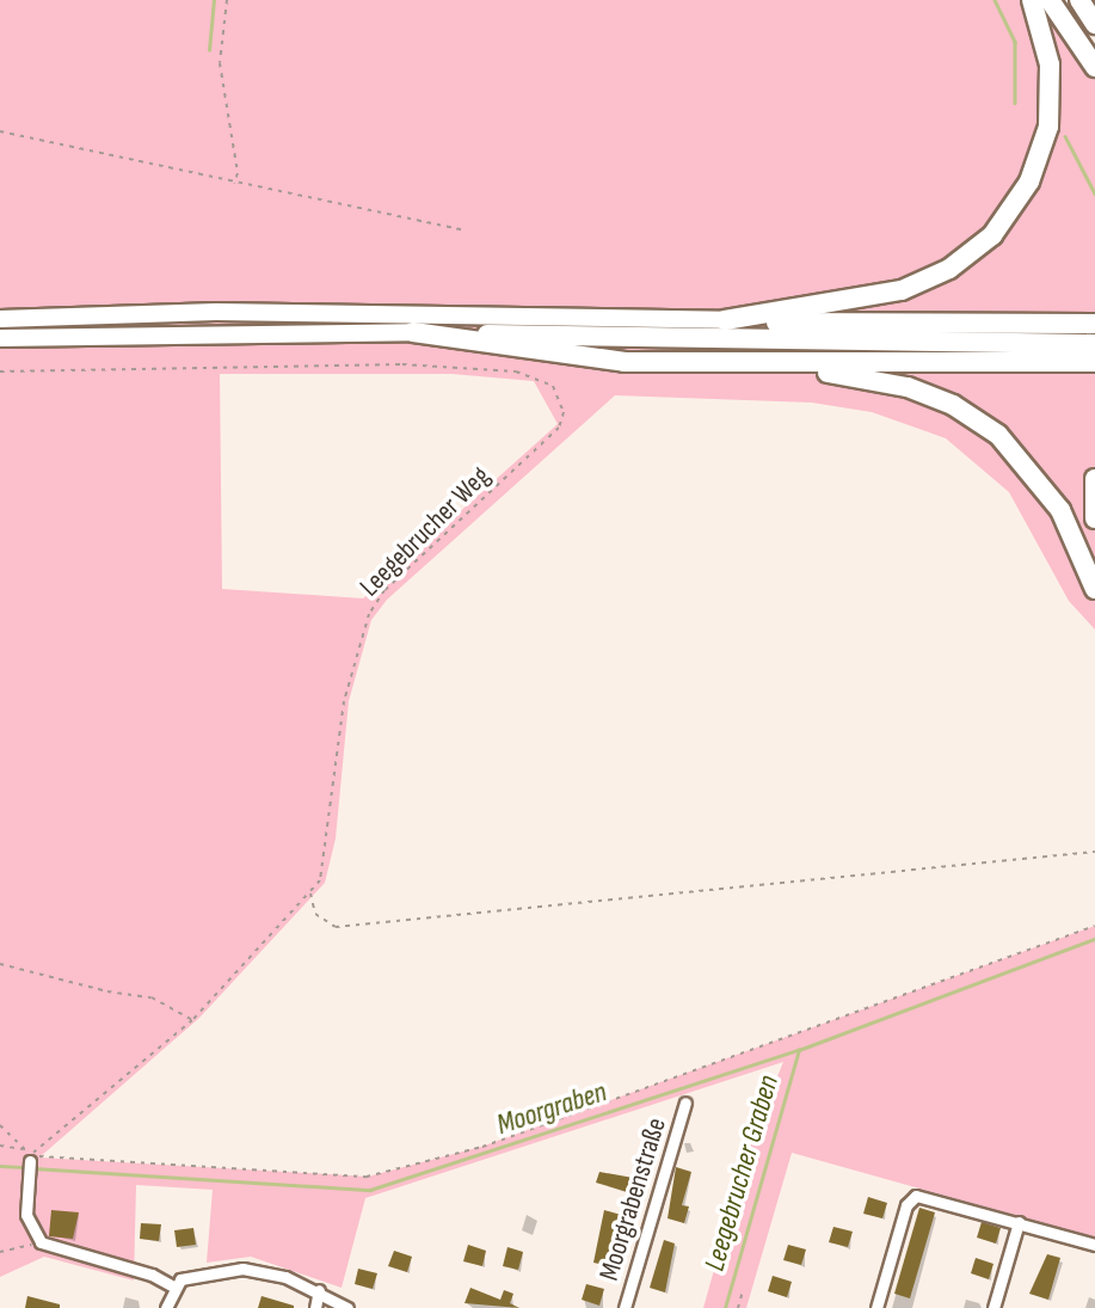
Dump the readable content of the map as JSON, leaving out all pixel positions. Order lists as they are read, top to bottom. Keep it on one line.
{"streets":{"street":["Moorgrabenstraße"],"path":["Leegebrucher Weg"]},"water":["Moorgraben","Leegebrucher Graben"]}
